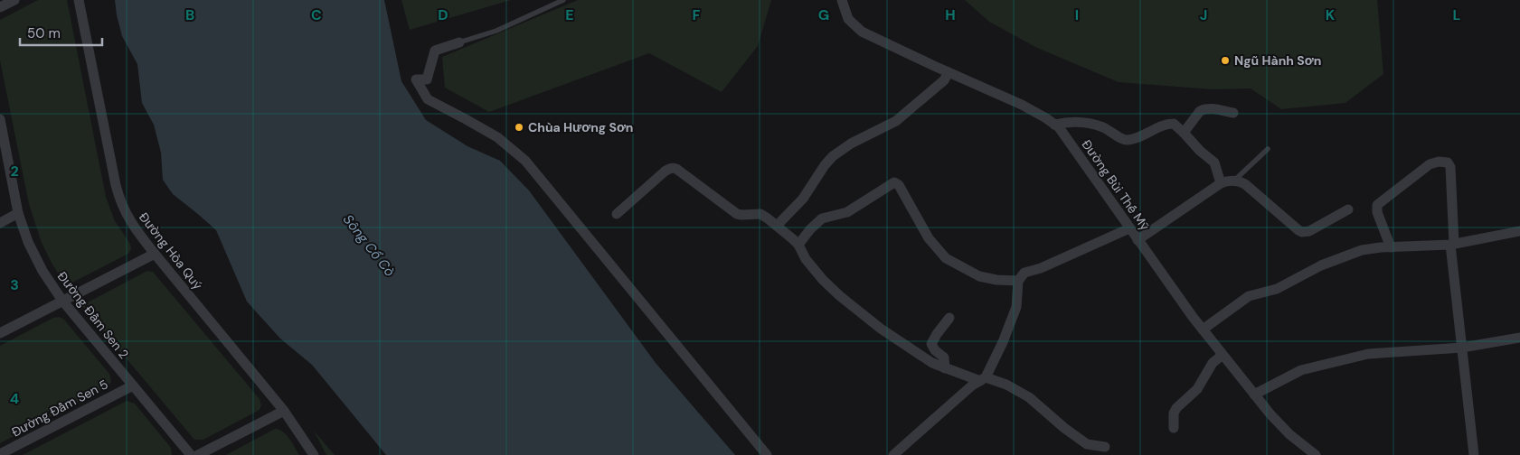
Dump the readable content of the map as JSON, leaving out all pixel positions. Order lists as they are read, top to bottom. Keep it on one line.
{"streets":{"street":["Đường Bùi Thế Mỹ","Đường Hòa Quý","Đường Đầm Sen 2","Đường Đầm Sen 5"]},"crossings":[["Đường Đầm Sen 2","Đường Đầm Sen 5"]],"water":["Sông Cổ Cò"],"places":["Ngũ Hành Sơn","Chùa Hương Sơn"],"scale_bar":"50 m","grid":{"columns":["B","C","D","E","F","G","H","I","J","K","L"],"rows":["2","3","4"]}}
